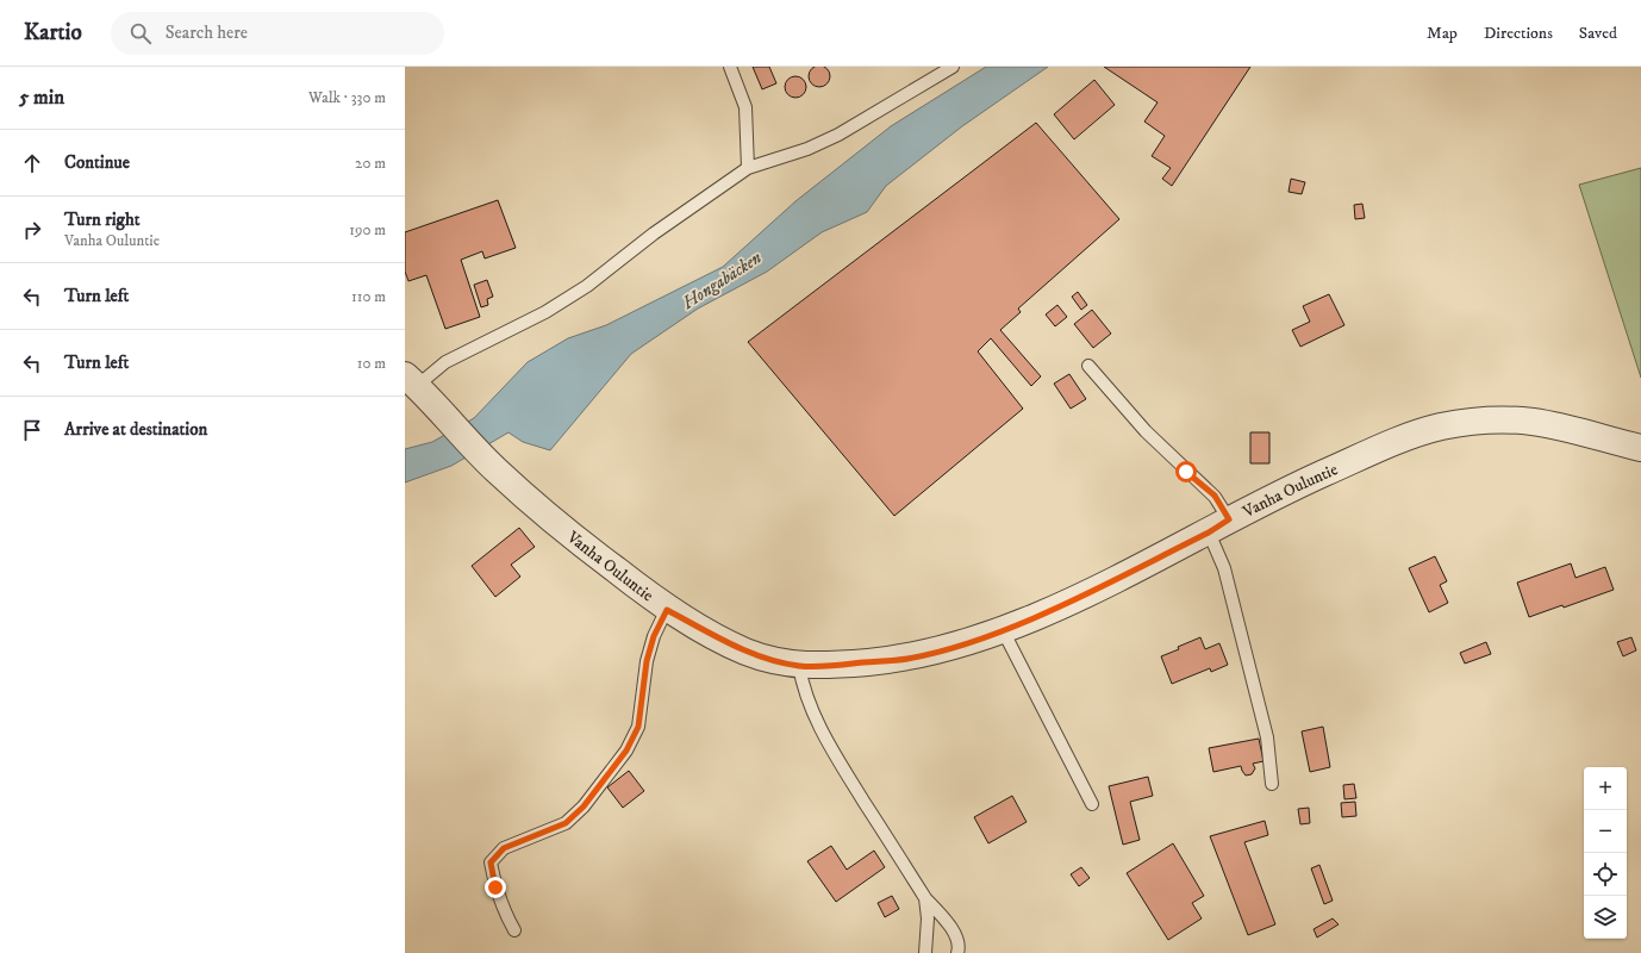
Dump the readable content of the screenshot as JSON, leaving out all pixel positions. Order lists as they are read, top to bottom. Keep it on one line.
{"streets":{"street":["Vanha Ouluntie"]},"water":["Hongabäcken"],"page":{"header":"Kartio","search":"Search here","nav":["Map","Directions","Saved"],"heading":["5 min","Walk · 330 m"],"list":[["Continue","20 m"],["Turn right","Vanha Ouluntie","190 m"],["Turn left","110 m"],["Turn left","10 m"],"Arrive at destination"],"map_buttons":["+","−"]}}
